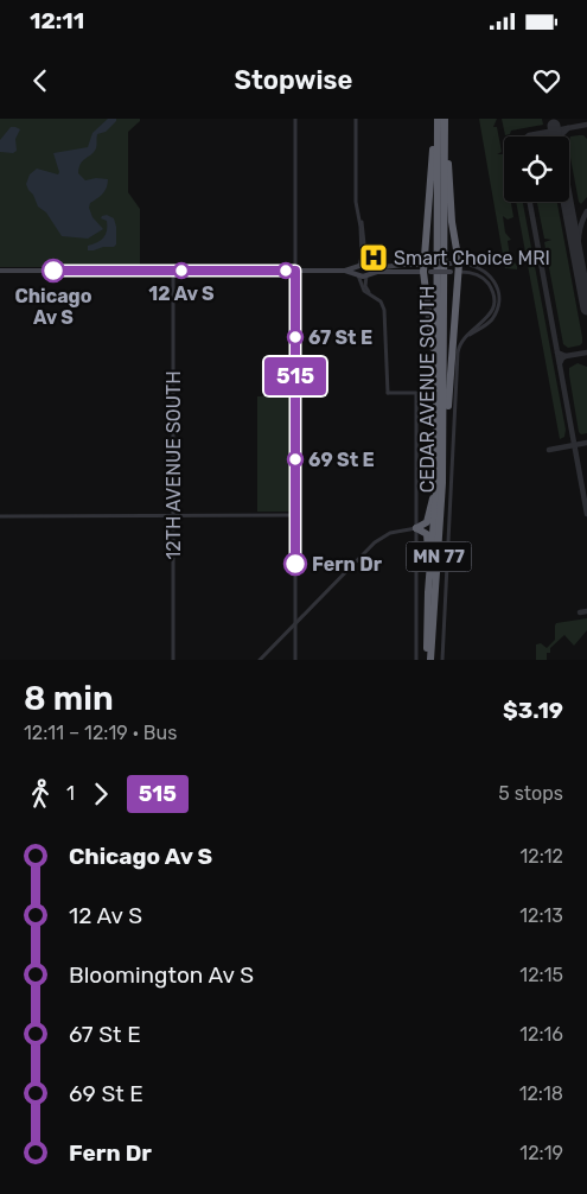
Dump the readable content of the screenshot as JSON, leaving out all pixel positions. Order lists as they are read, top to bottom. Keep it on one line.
{"streets":{"highway":["CEDAR AVENUE SOUTH","MN 77"],"street":["12TH AVENUE SOUTH"]},"places":{"hospital":["Smart Choice MRI"],"other":["Chicago Av S","12 Av S","67 St E","69 St E","Fern Dr"]},"lines":["bus line 515"],"page":{"status":"12:11","header":"Stopwise","on_map":"515","heading":["8 min","12:11 – 12:19 · Bus","$3.19"],"legs":["1","515","5 stops"],"list":[{"name":"Chicago Av S","value":"12:12"},{"name":"12 Av S","value":"12:13"},{"name":"Bloomington Av S","value":"12:15"},{"name":"67 St E","value":"12:16"},{"name":"69 St E","value":"12:18"},{"name":"Fern Dr","value":"12:19"}]}}
